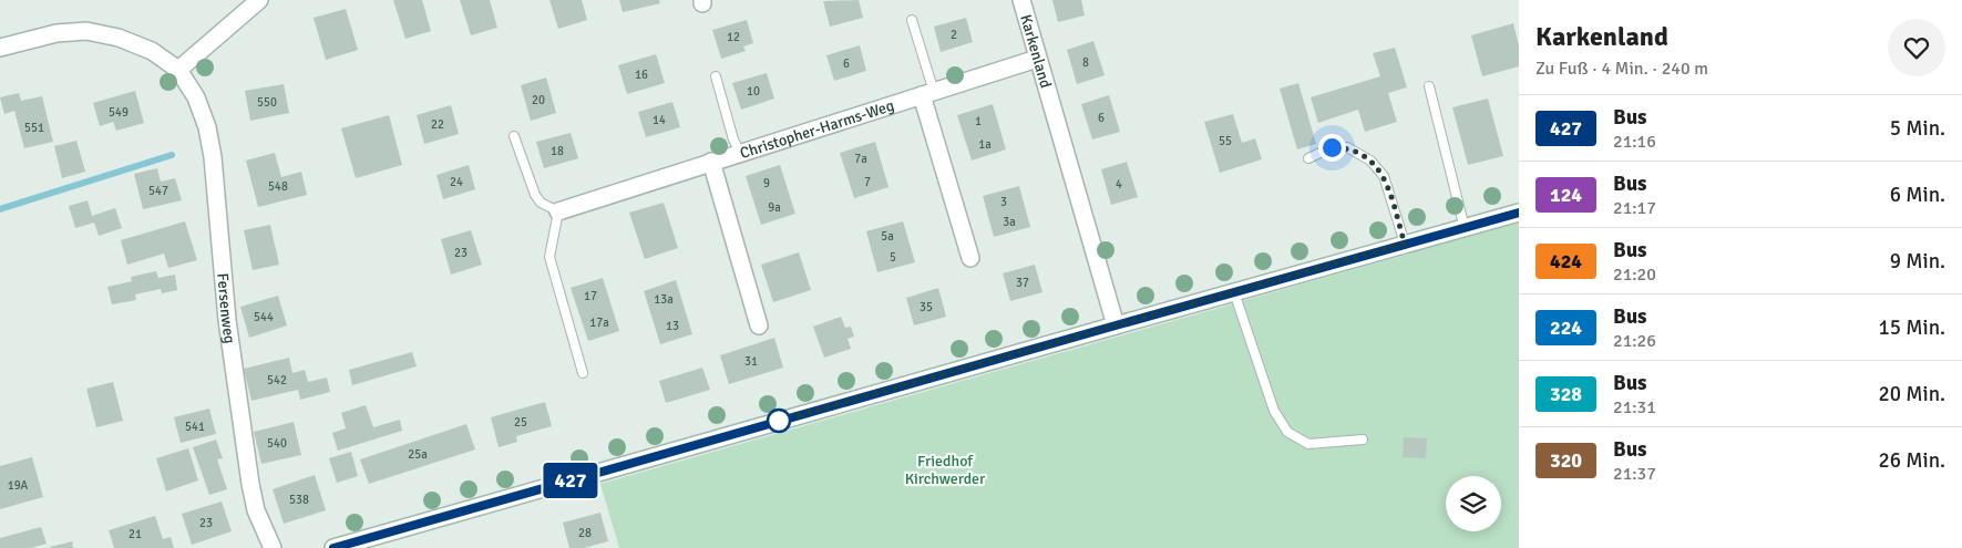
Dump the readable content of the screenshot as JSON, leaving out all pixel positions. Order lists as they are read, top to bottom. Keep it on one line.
{"streets":{"street":["Karkenland","Christopher-Harms-Weg","Fersenweg"]},"crossings":[["Karkenland","Christopher-Harms-Weg"]],"parks":["Friedhof Kirchwerder"],"lines":["bus line 427"],"house_numbers":["2","12","8","6","16","10","20","550","549","6","14","1","22","551","55","1a","18","7a","24","7","9","4","548","547","3","9a","3a","5a","23","5","37","17","13a","35","544","17a","13","31","542","25","541","540","25a","19A","538","23","28","21"],"page":{"on_map":"427","heading":["Karkenland","Zu Fuß · 4 Min. · 240 m"],"list":[{"mark":"427","name":"Bus","note":"21:16","value":"5 Min."},{"mark":"124","name":"Bus","note":"21:17","value":"6 Min."},{"mark":"424","name":"Bus","note":"21:20","value":"9 Min."},{"mark":"224","name":"Bus","note":"21:26","value":"15 Min."},{"mark":"328","name":"Bus","note":"21:31","value":"20 Min."},{"mark":"320","name":"Bus","note":"21:37","value":"26 Min."}]}}
